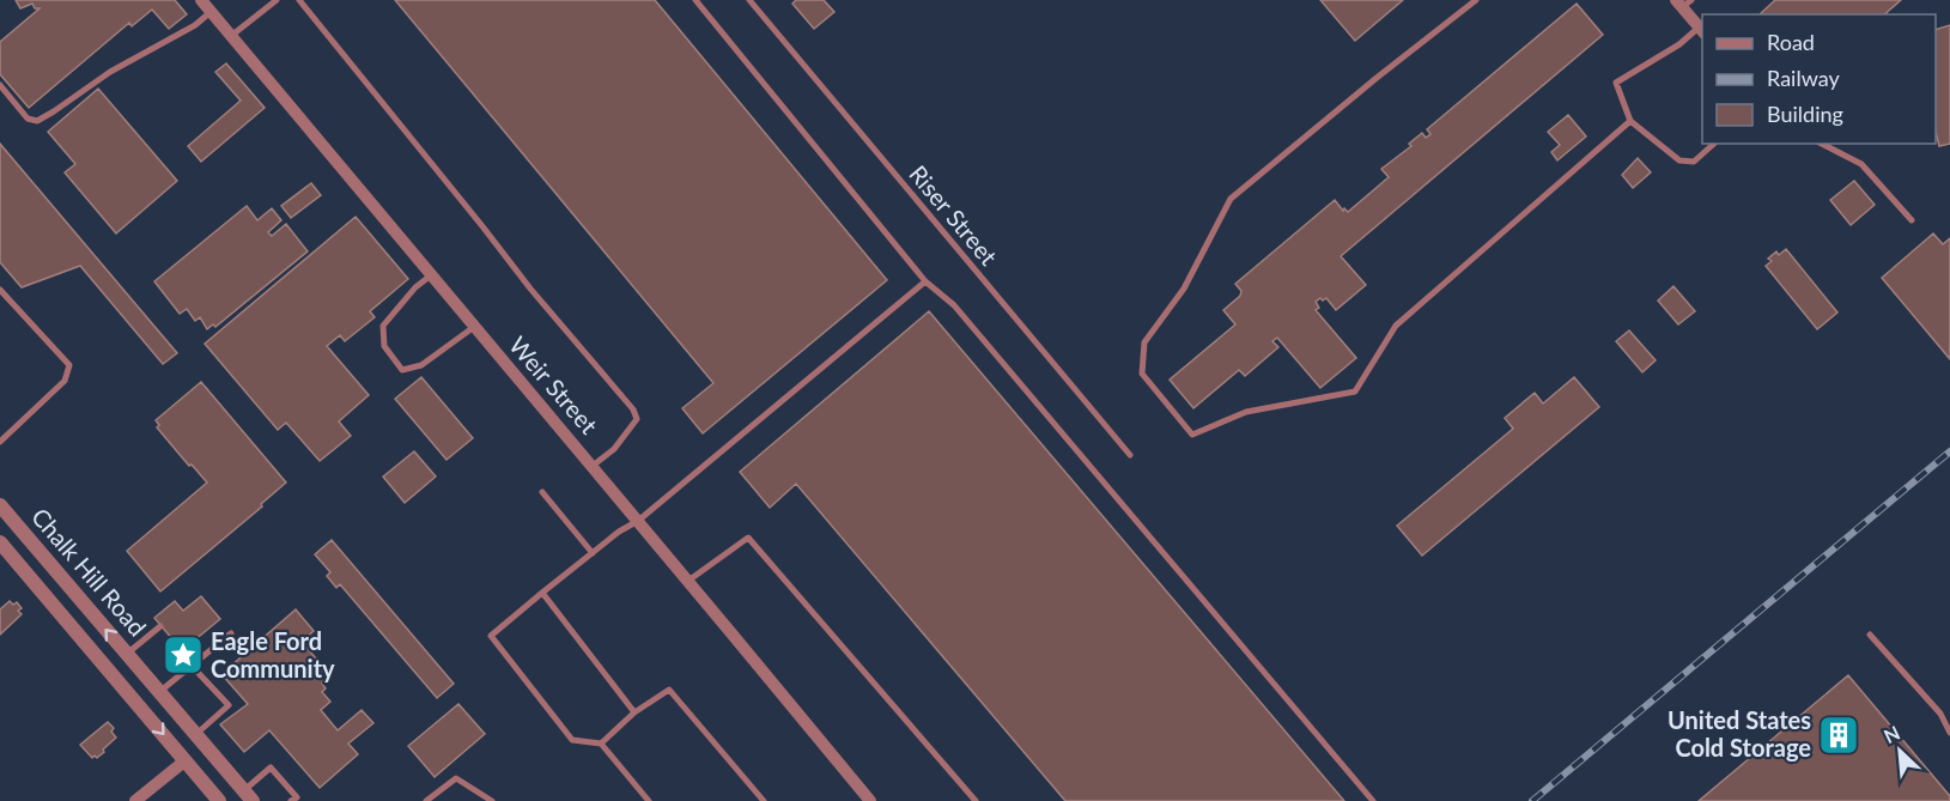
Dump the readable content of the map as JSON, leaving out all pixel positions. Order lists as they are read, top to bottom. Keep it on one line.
{"streets":{"street":["Weir Street","Chalk Hill Road"],"lane":["Riser Street"]},"places":{"place":["Eagle Ford Community"],"building":["United States Cold Storage"]},"legend":["Road","Railway","Building"],"north":"top left"}
